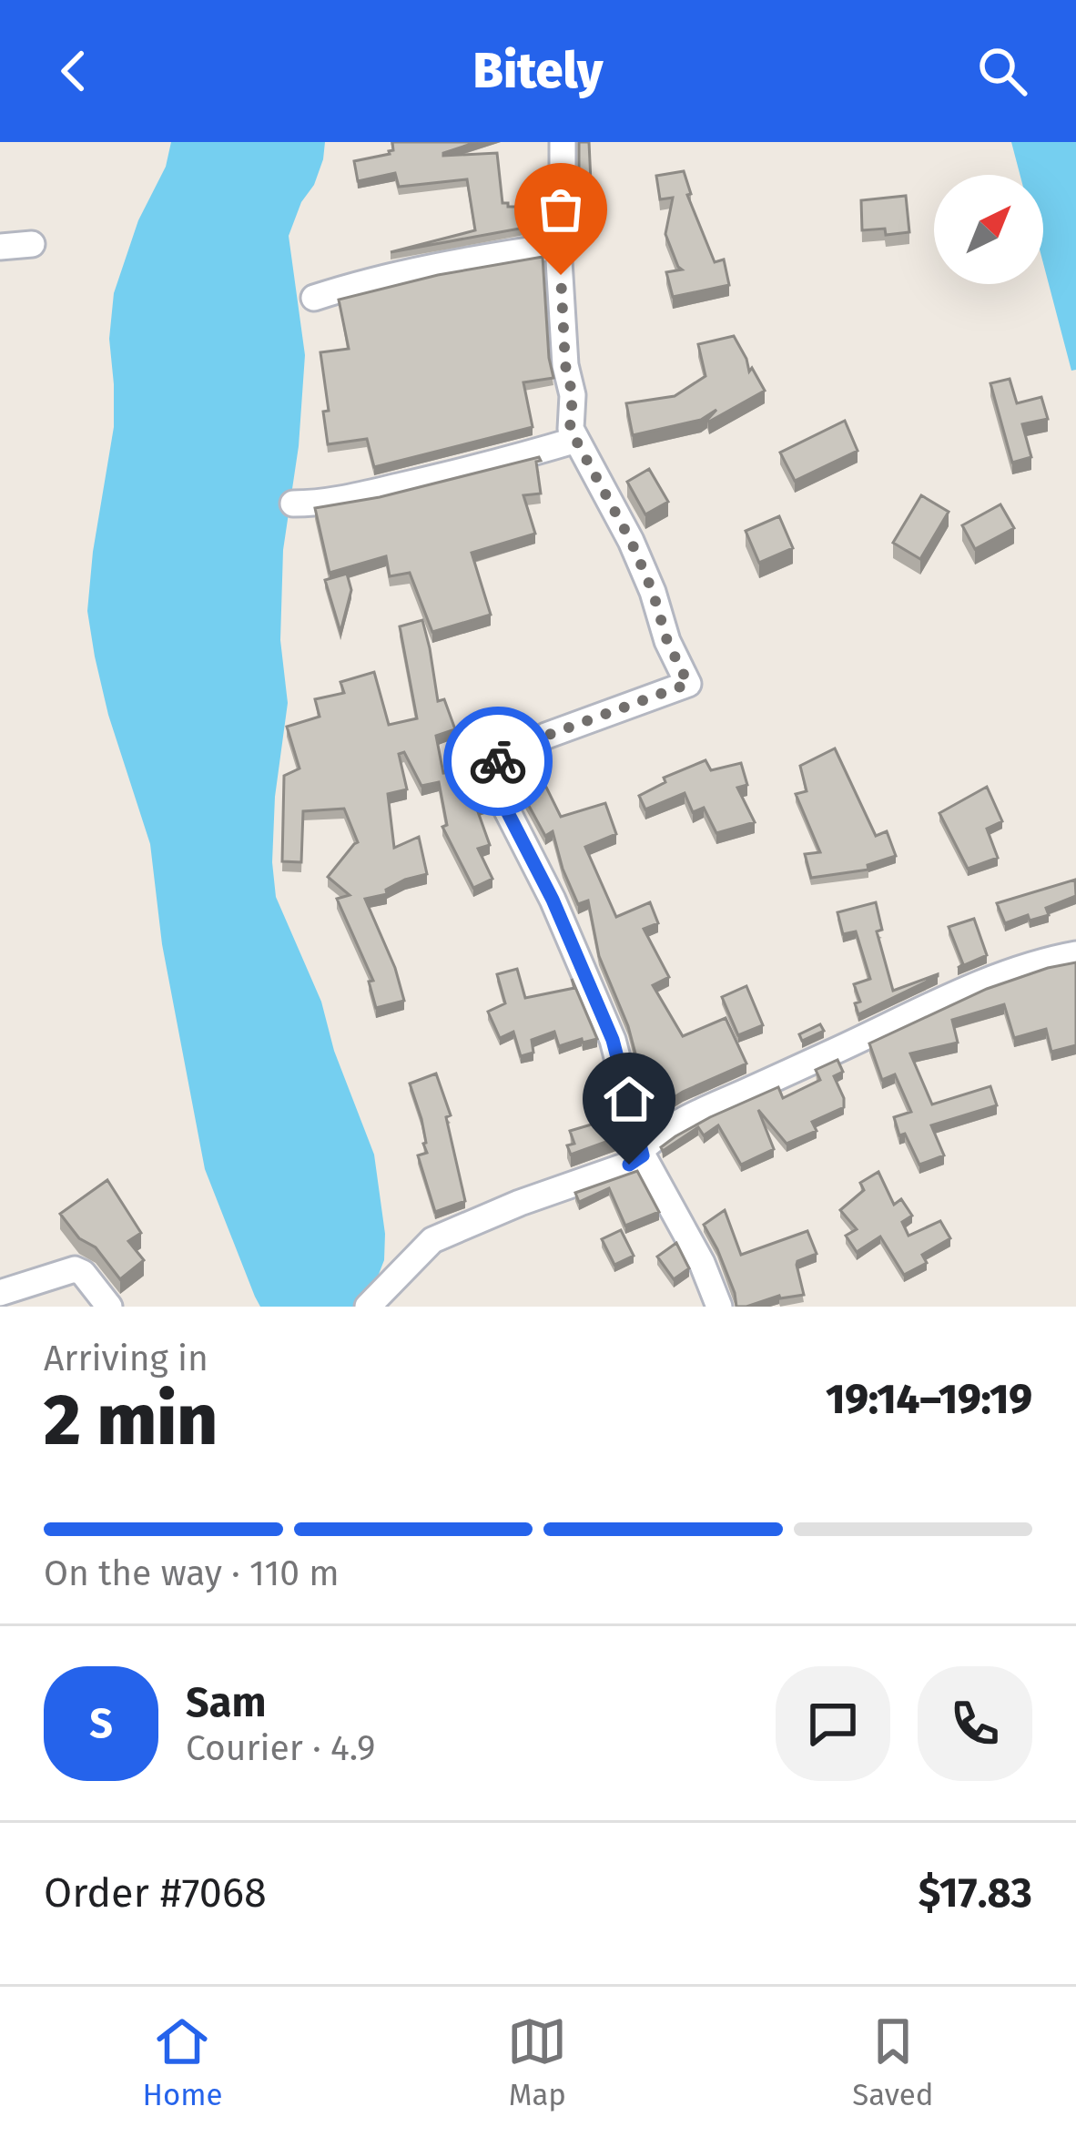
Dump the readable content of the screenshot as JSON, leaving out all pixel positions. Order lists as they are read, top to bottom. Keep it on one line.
{"north":"top right","page":{"header":"Bitely","heading":["2 min","Arriving in","19:14–19:19"],"panel":["Sam","Courier · 4.9","Order #7068","$17.83"],"bar":"On the way · 110 m","round":"S","tabs":["Home","Map","Saved"]}}
